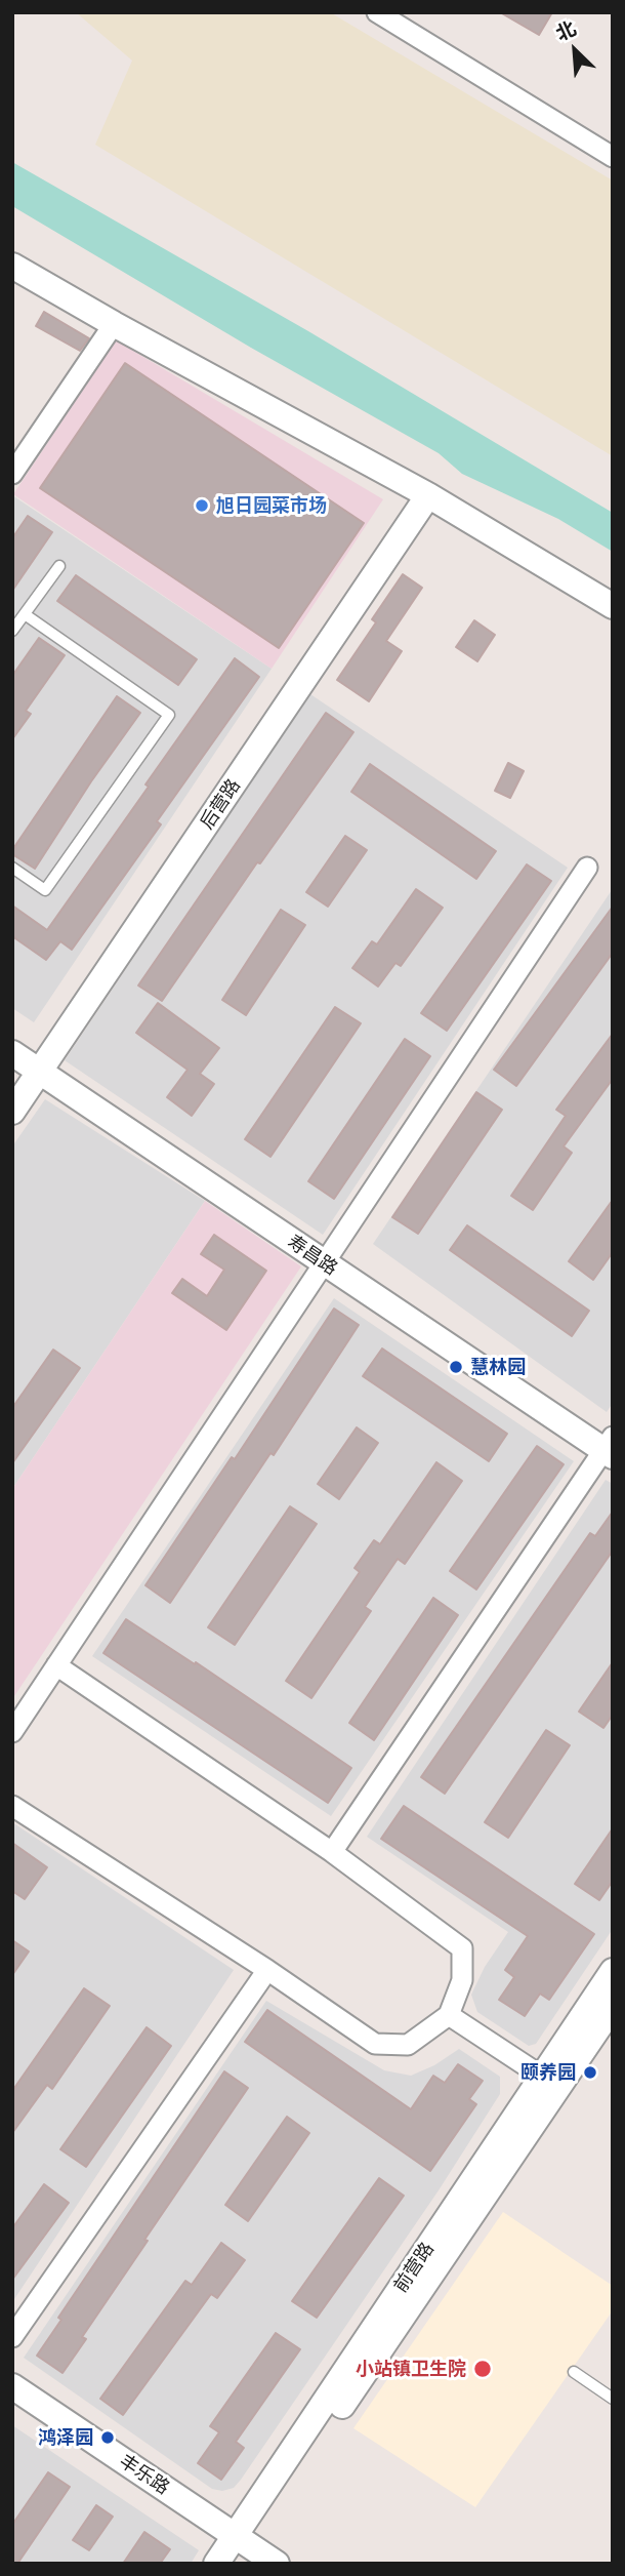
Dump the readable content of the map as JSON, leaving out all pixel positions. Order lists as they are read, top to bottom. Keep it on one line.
{"streets":{"street":["后营路","寿昌路","前营路","丰乐路"]},"crossings":[["后营路","寿昌路"]],"places":["旭日园菜市场","慧林园","颐养园","小站镇卫生院","鸿泽园"],"north":"top left"}
